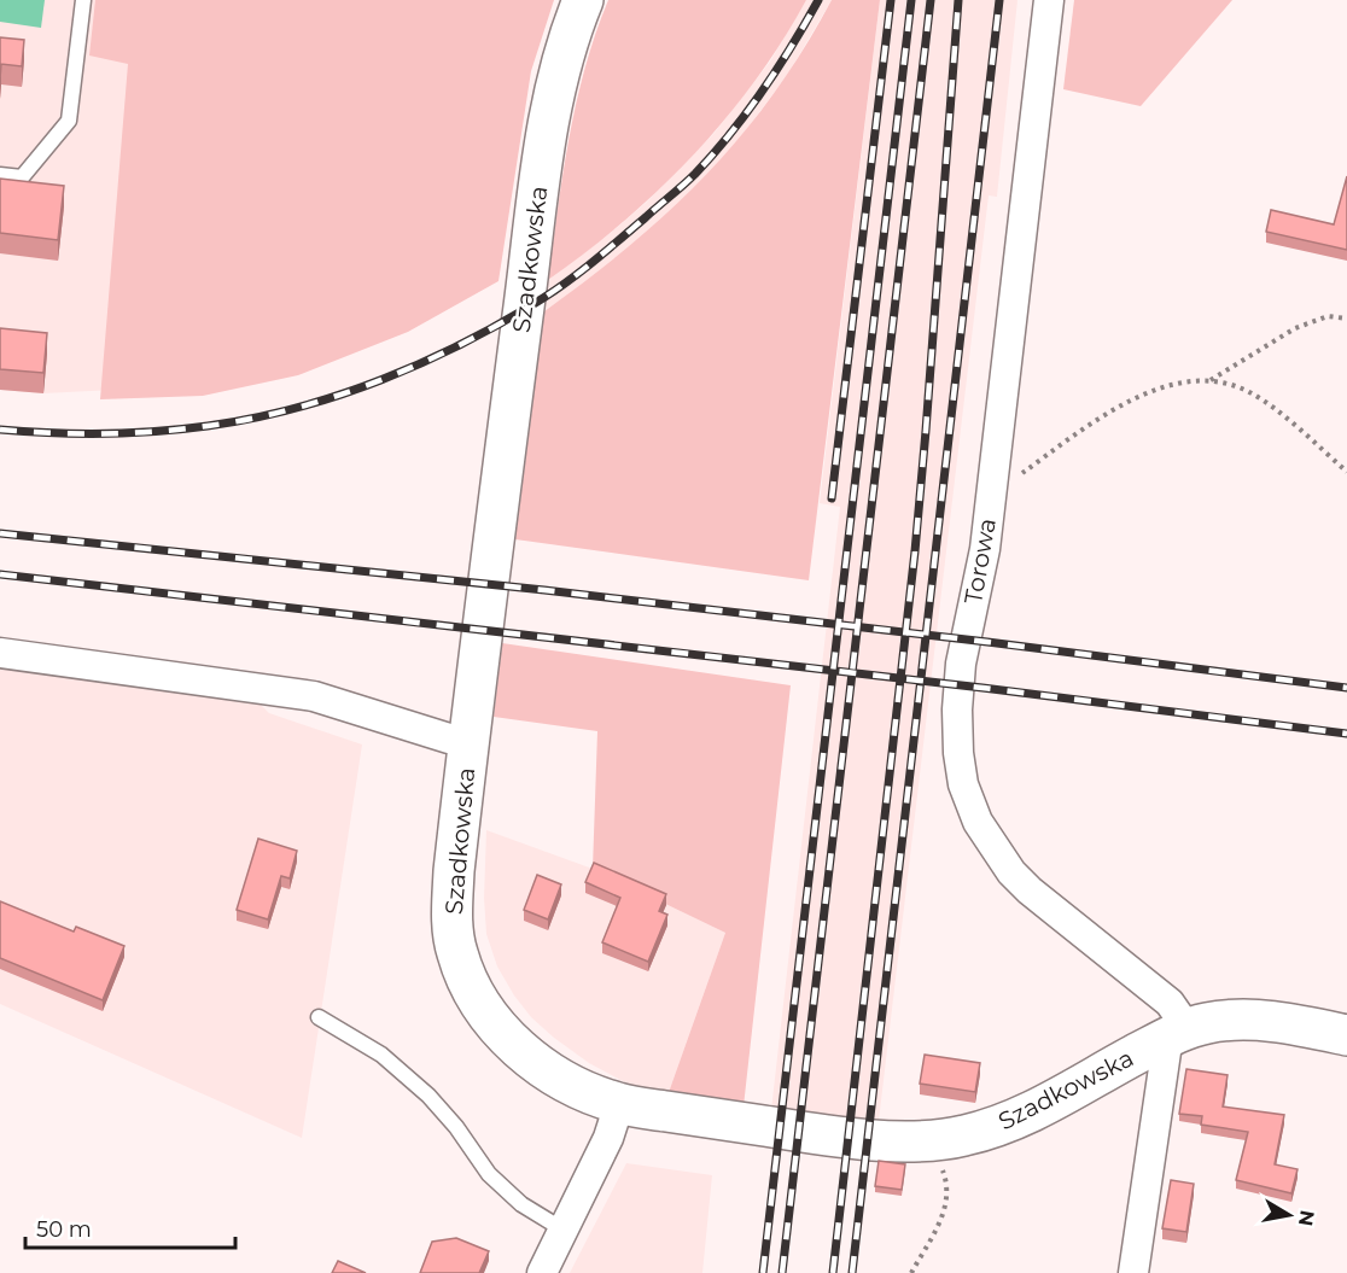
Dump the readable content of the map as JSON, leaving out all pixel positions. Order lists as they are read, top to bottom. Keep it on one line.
{"streets":{"street":["Szadkowska","Torowa"]},"crossings":[["Szadkowska","Torowa"]],"scale_bar":"50 m","north":"right"}
